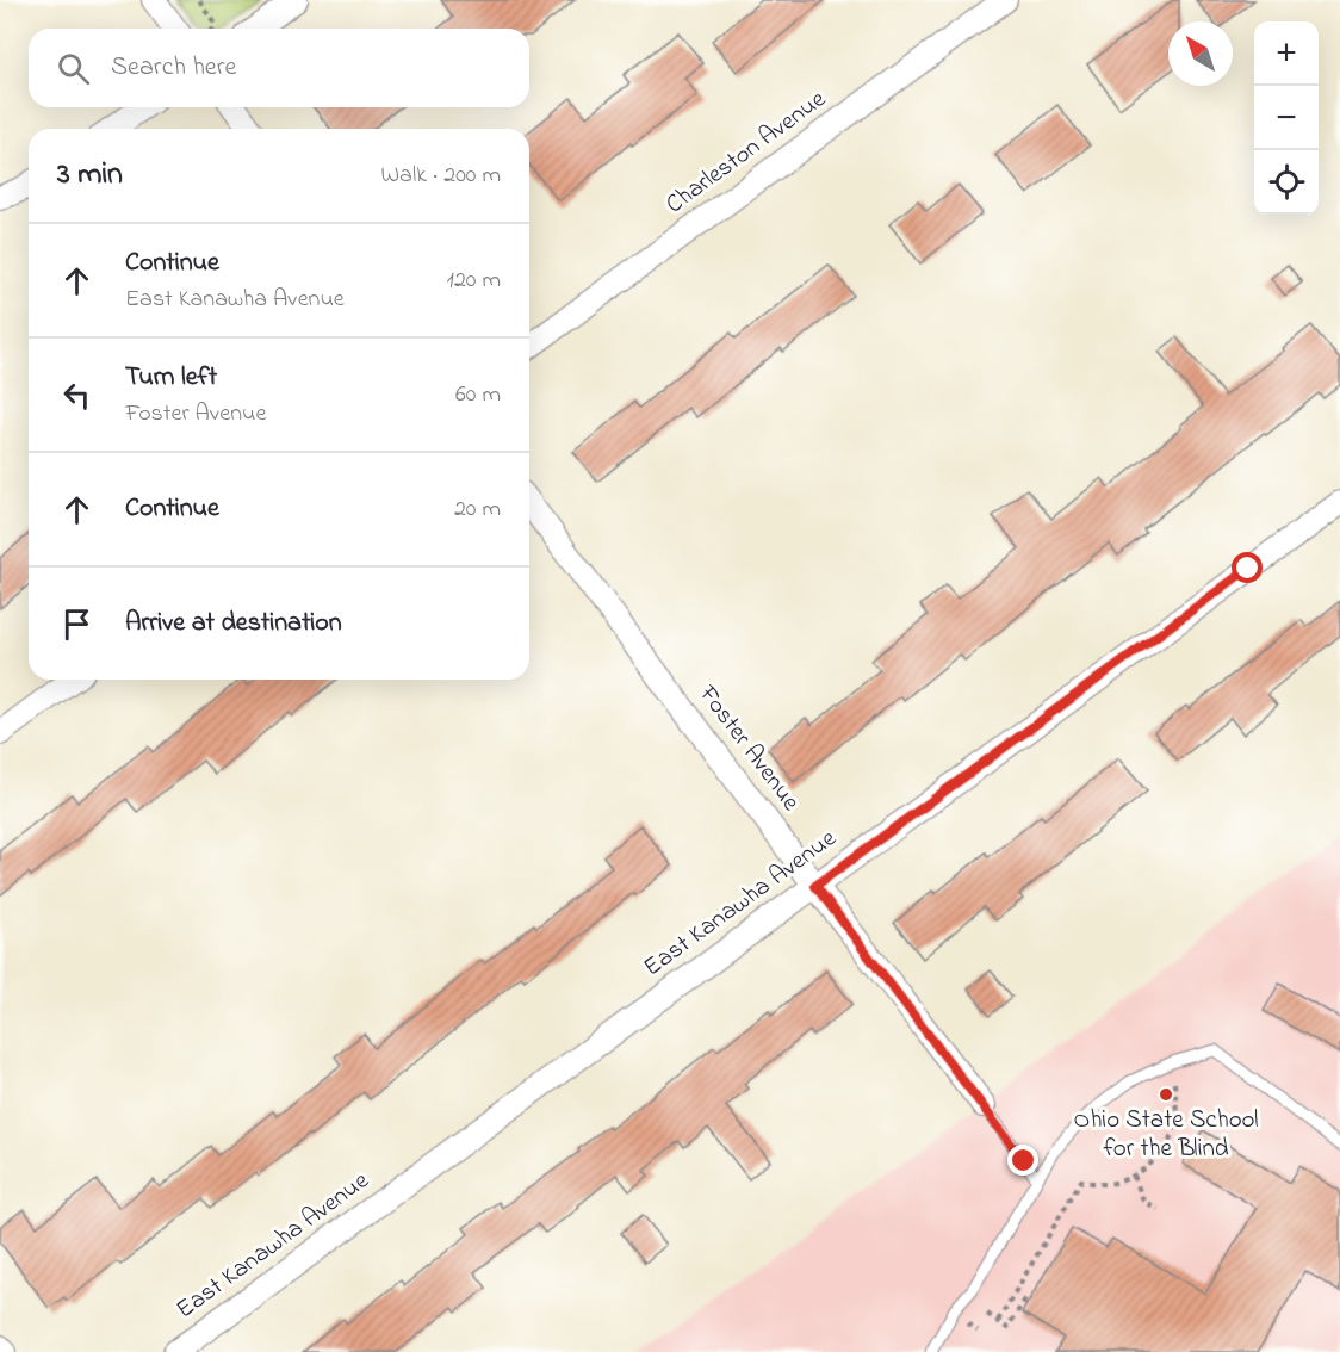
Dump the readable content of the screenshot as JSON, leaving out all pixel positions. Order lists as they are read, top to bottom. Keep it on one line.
{"streets":{"street":["Charleston Avenue","Foster Avenue","East Kanawha Avenue"]},"crossings":[["Foster Avenue","East Kanawha Avenue"]],"places":["Ohio State School for the Blind"],"north":"top left","page":{"map_buttons":["+","−"],"search":"Search here","heading":["3 min","Walk · 200 m"],"list":[["Continue","East Kanawha Avenue","120 m"],["Turn left","Foster Avenue","60 m"],["Continue","20 m"],"Arrive at destination"]}}
